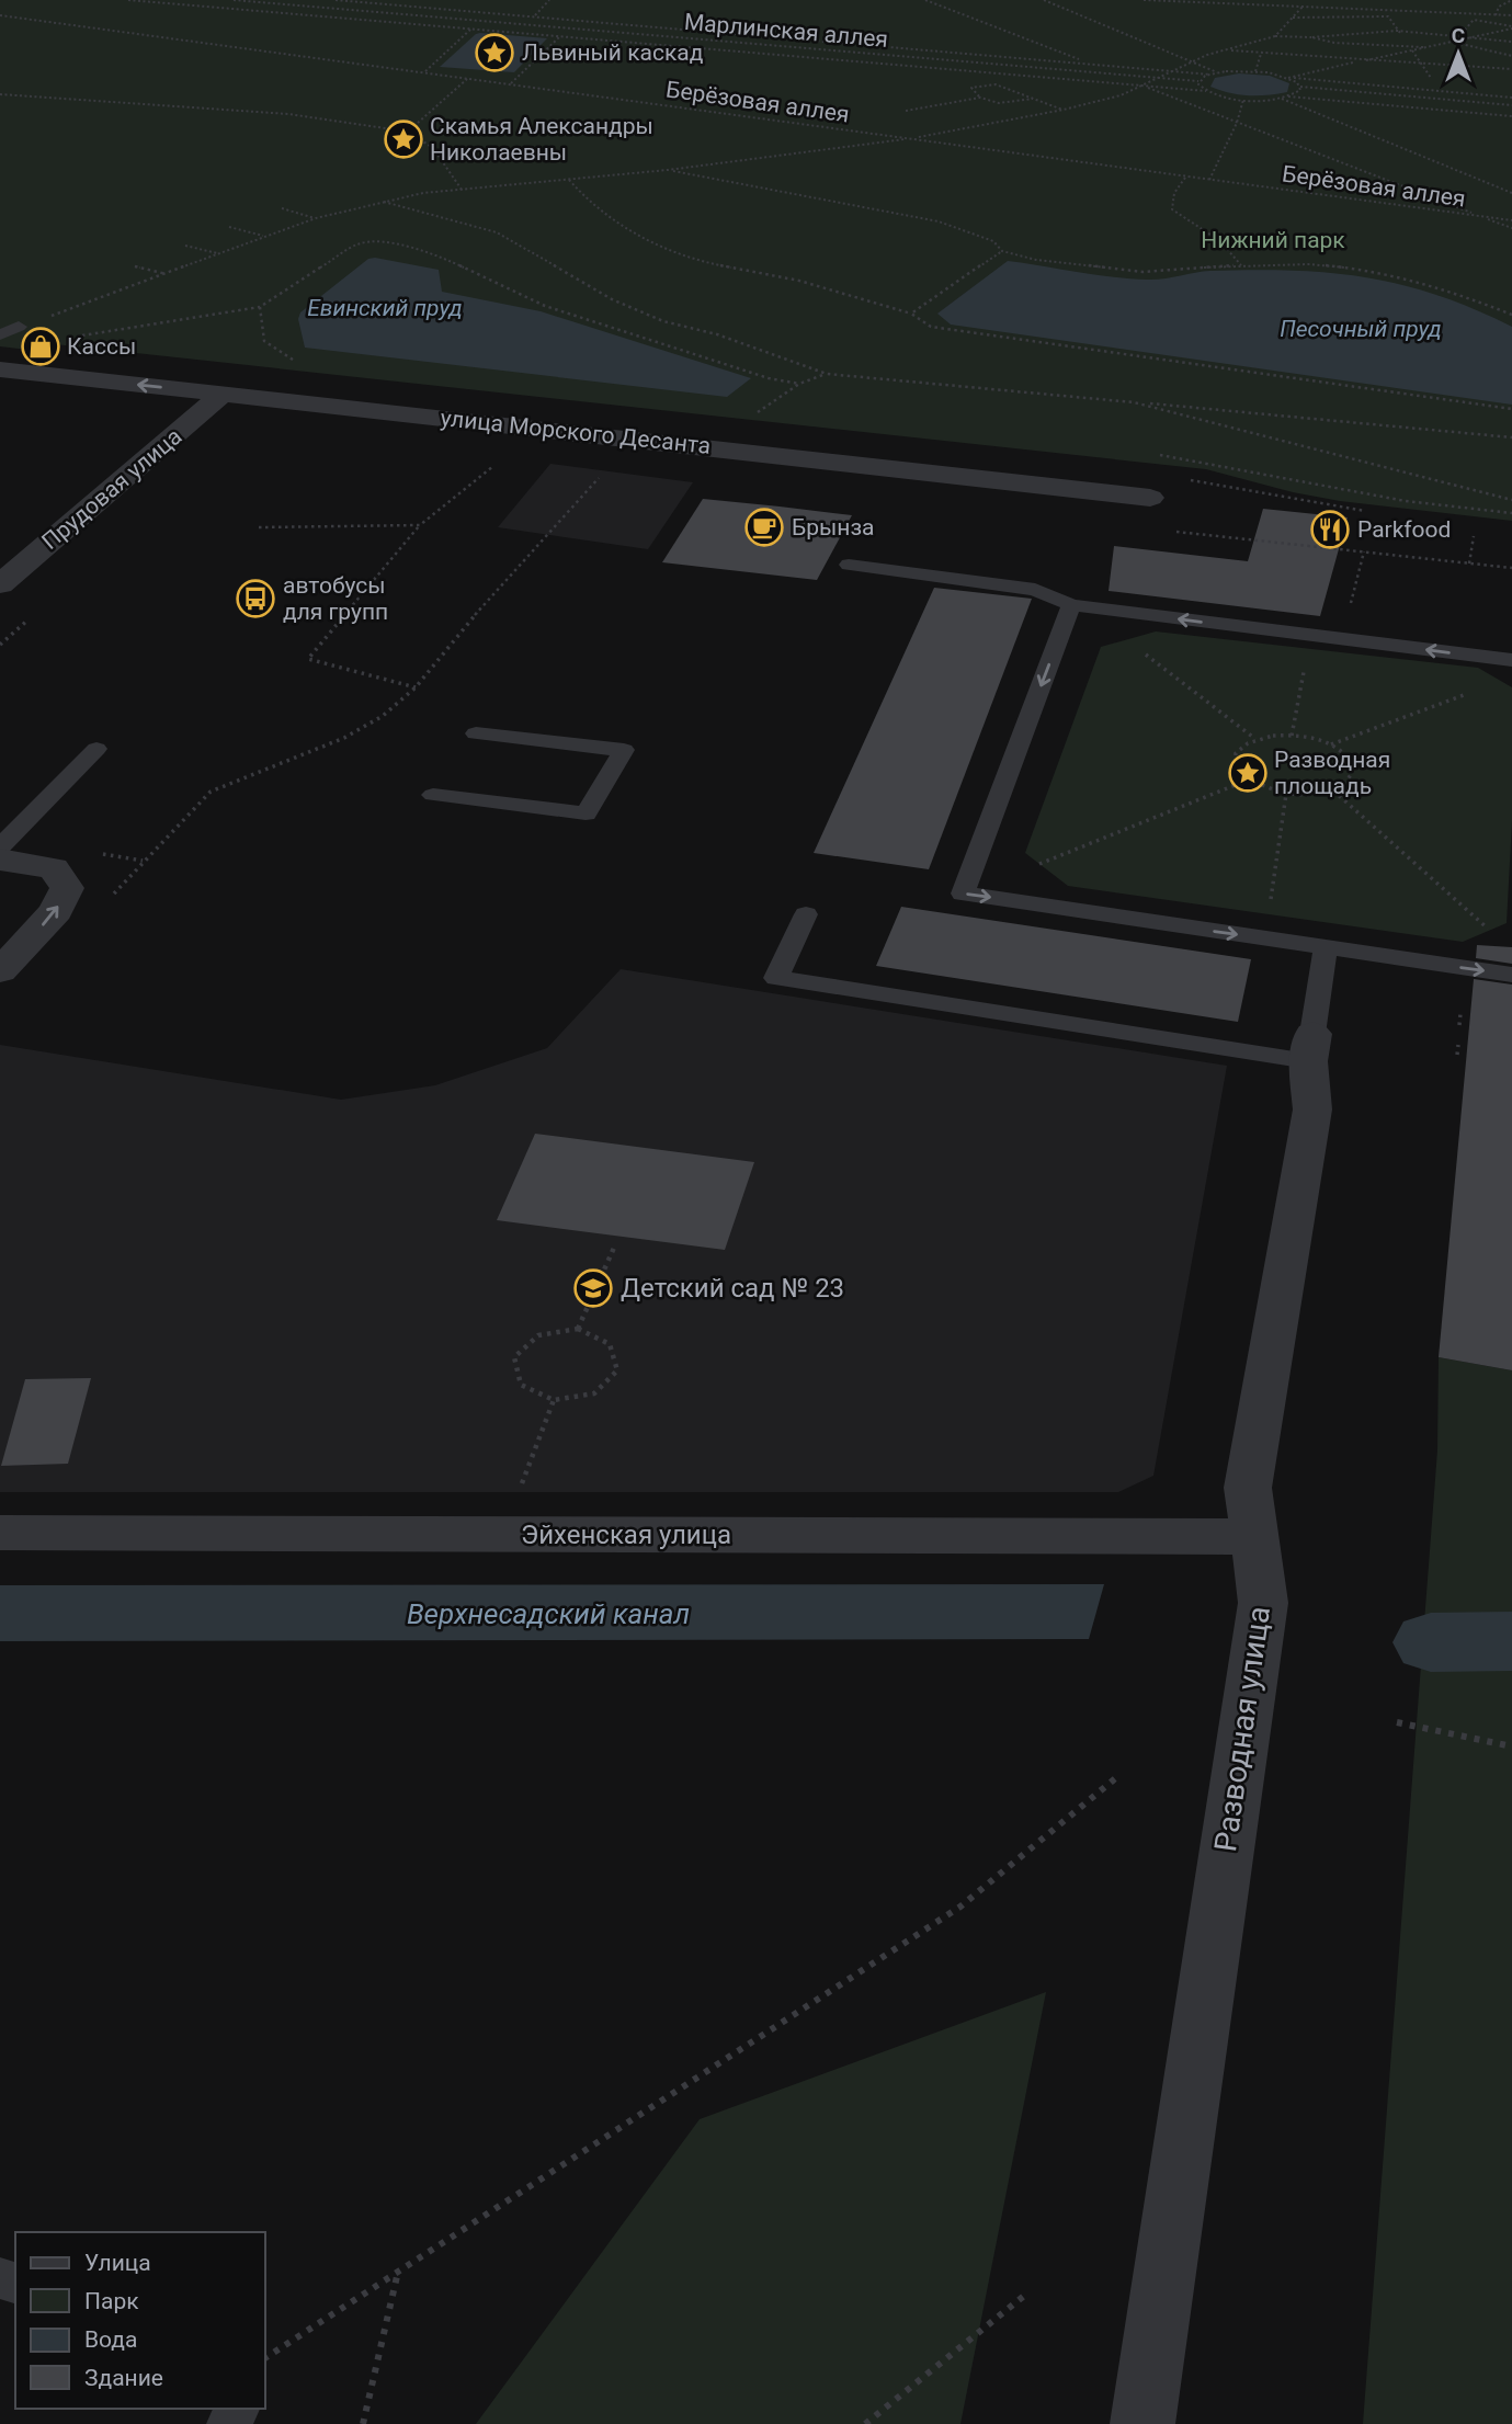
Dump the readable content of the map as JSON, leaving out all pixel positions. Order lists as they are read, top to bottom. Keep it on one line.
{"streets":{"street":["улица Морского Десанта","Прудовая улица","Эйхенская улица","Разводная улица"],"path":["Марлинская аллея","Берёзовая аллея"]},"crossings":[["улица Морского Десанта","Прудовая улица"],["Эйхенская улица","Разводная улица"]],"water":["Евинский пруд","Песочный пруд","Верхнесадский канал"],"parks":["Нижний парк"],"places":{"place":["Львиный каскад","Скамья Александры Николаевны","Разводная площадь"],"shop":["Кассы"],"cafe":["Брынза"],"restaurant":["Parkfood"],"bus stop":["автобусы для групп"],"school or university":["Детский сад № 23"]},"legend":["Улица","Парк","Вода","Здание"],"north":"top"}
